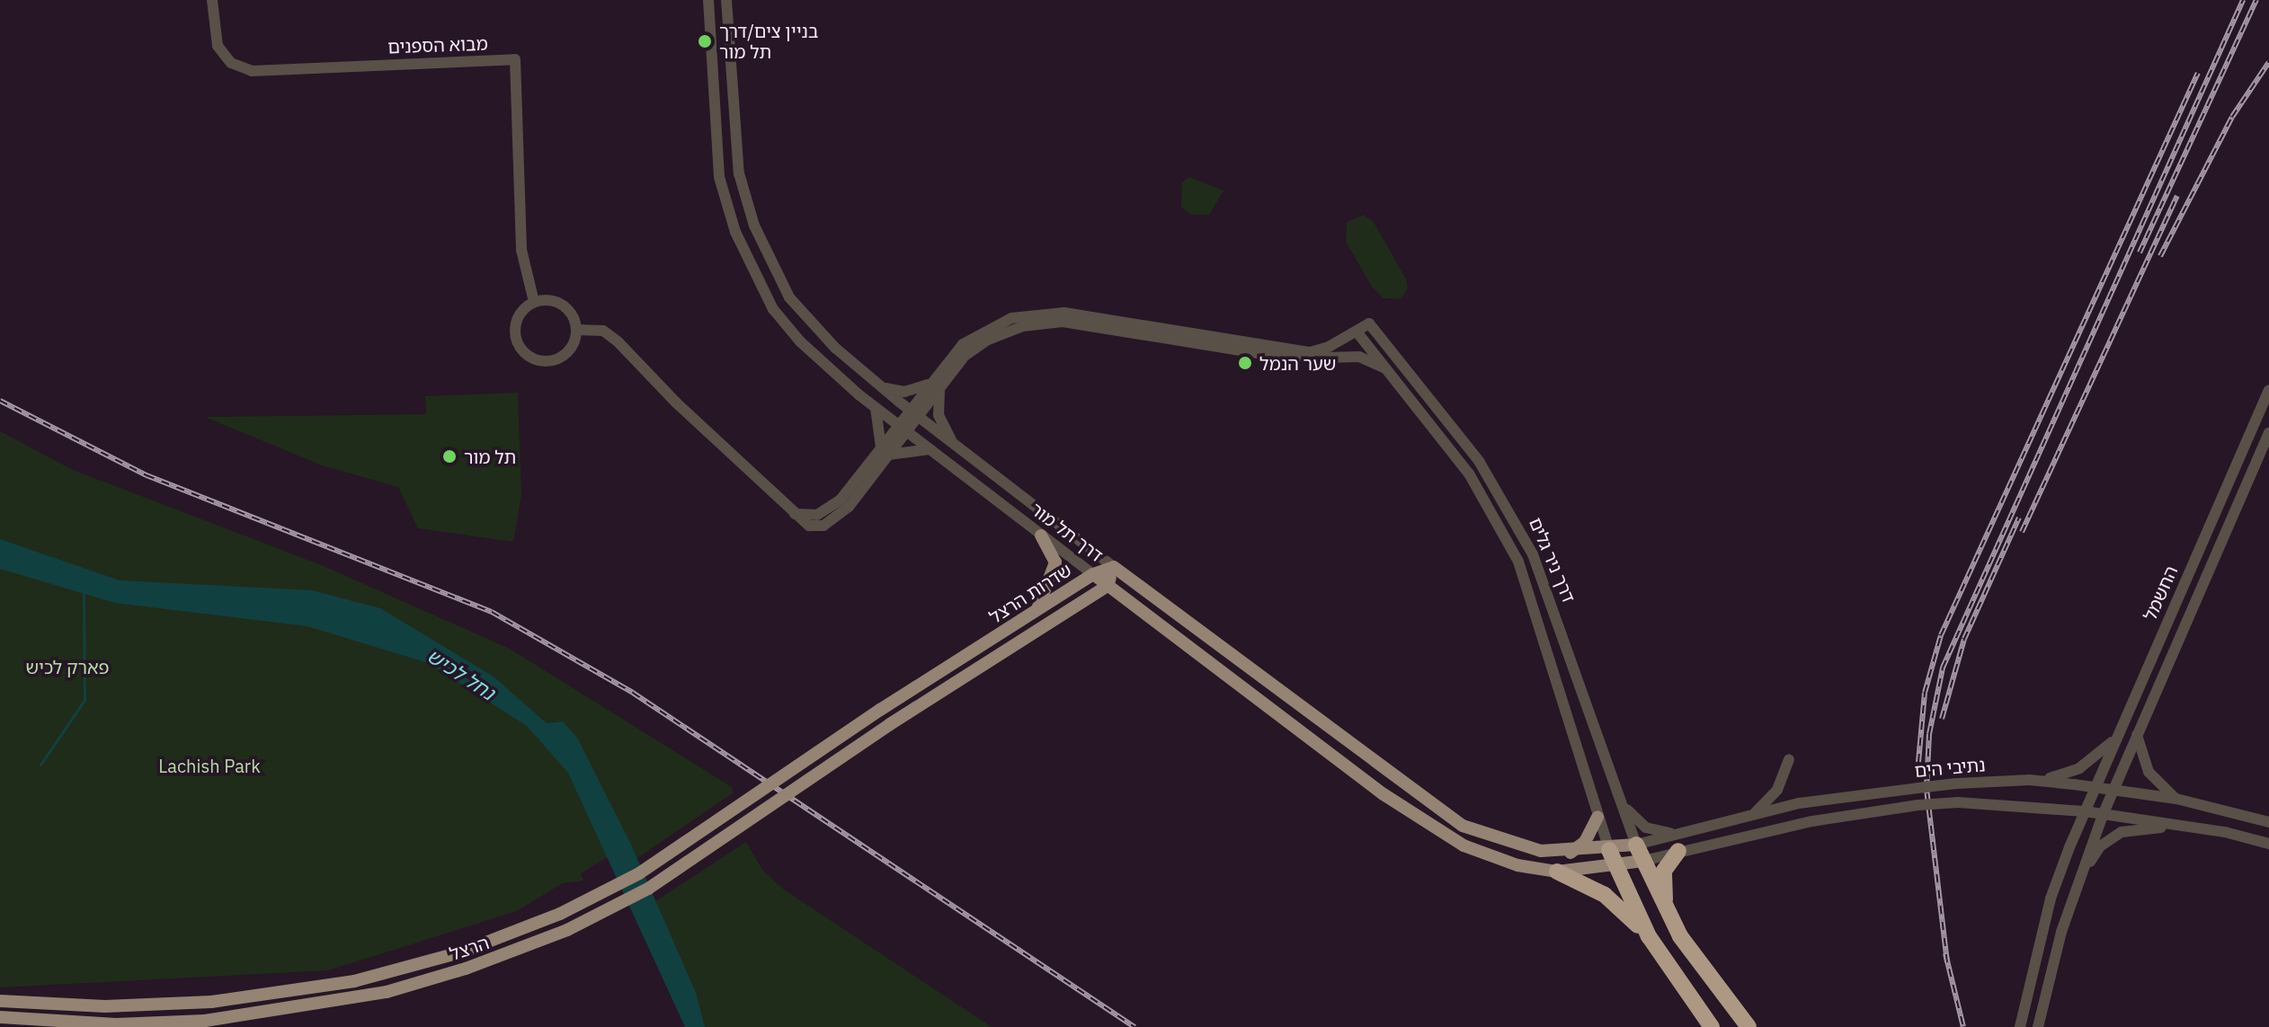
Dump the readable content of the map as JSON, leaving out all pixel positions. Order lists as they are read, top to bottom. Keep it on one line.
{"streets":{"main road":["דרך תל מור","שדרות הרצל","הרצל"],"street":["מבוא הספנים","דרך ניר גלים","החשמל","נתיבי הים"]},"crossings":[["דרך תל מור","דרך ניר גלים"],["דרך תל מור","שדרות הרצל"],["דרך תל מור","נתיבי הים"],["דרך ניר גלים","נתיבי הים"],["שדרות הרצל","הרצל"],["החשמל","נתיבי הים"]],"water":["נחל לכיש"],"parks":["פארק לכיש","Lachish Park"],"places":["בניין צים/דרך תל מור","שער הנמל","תל מור"]}
